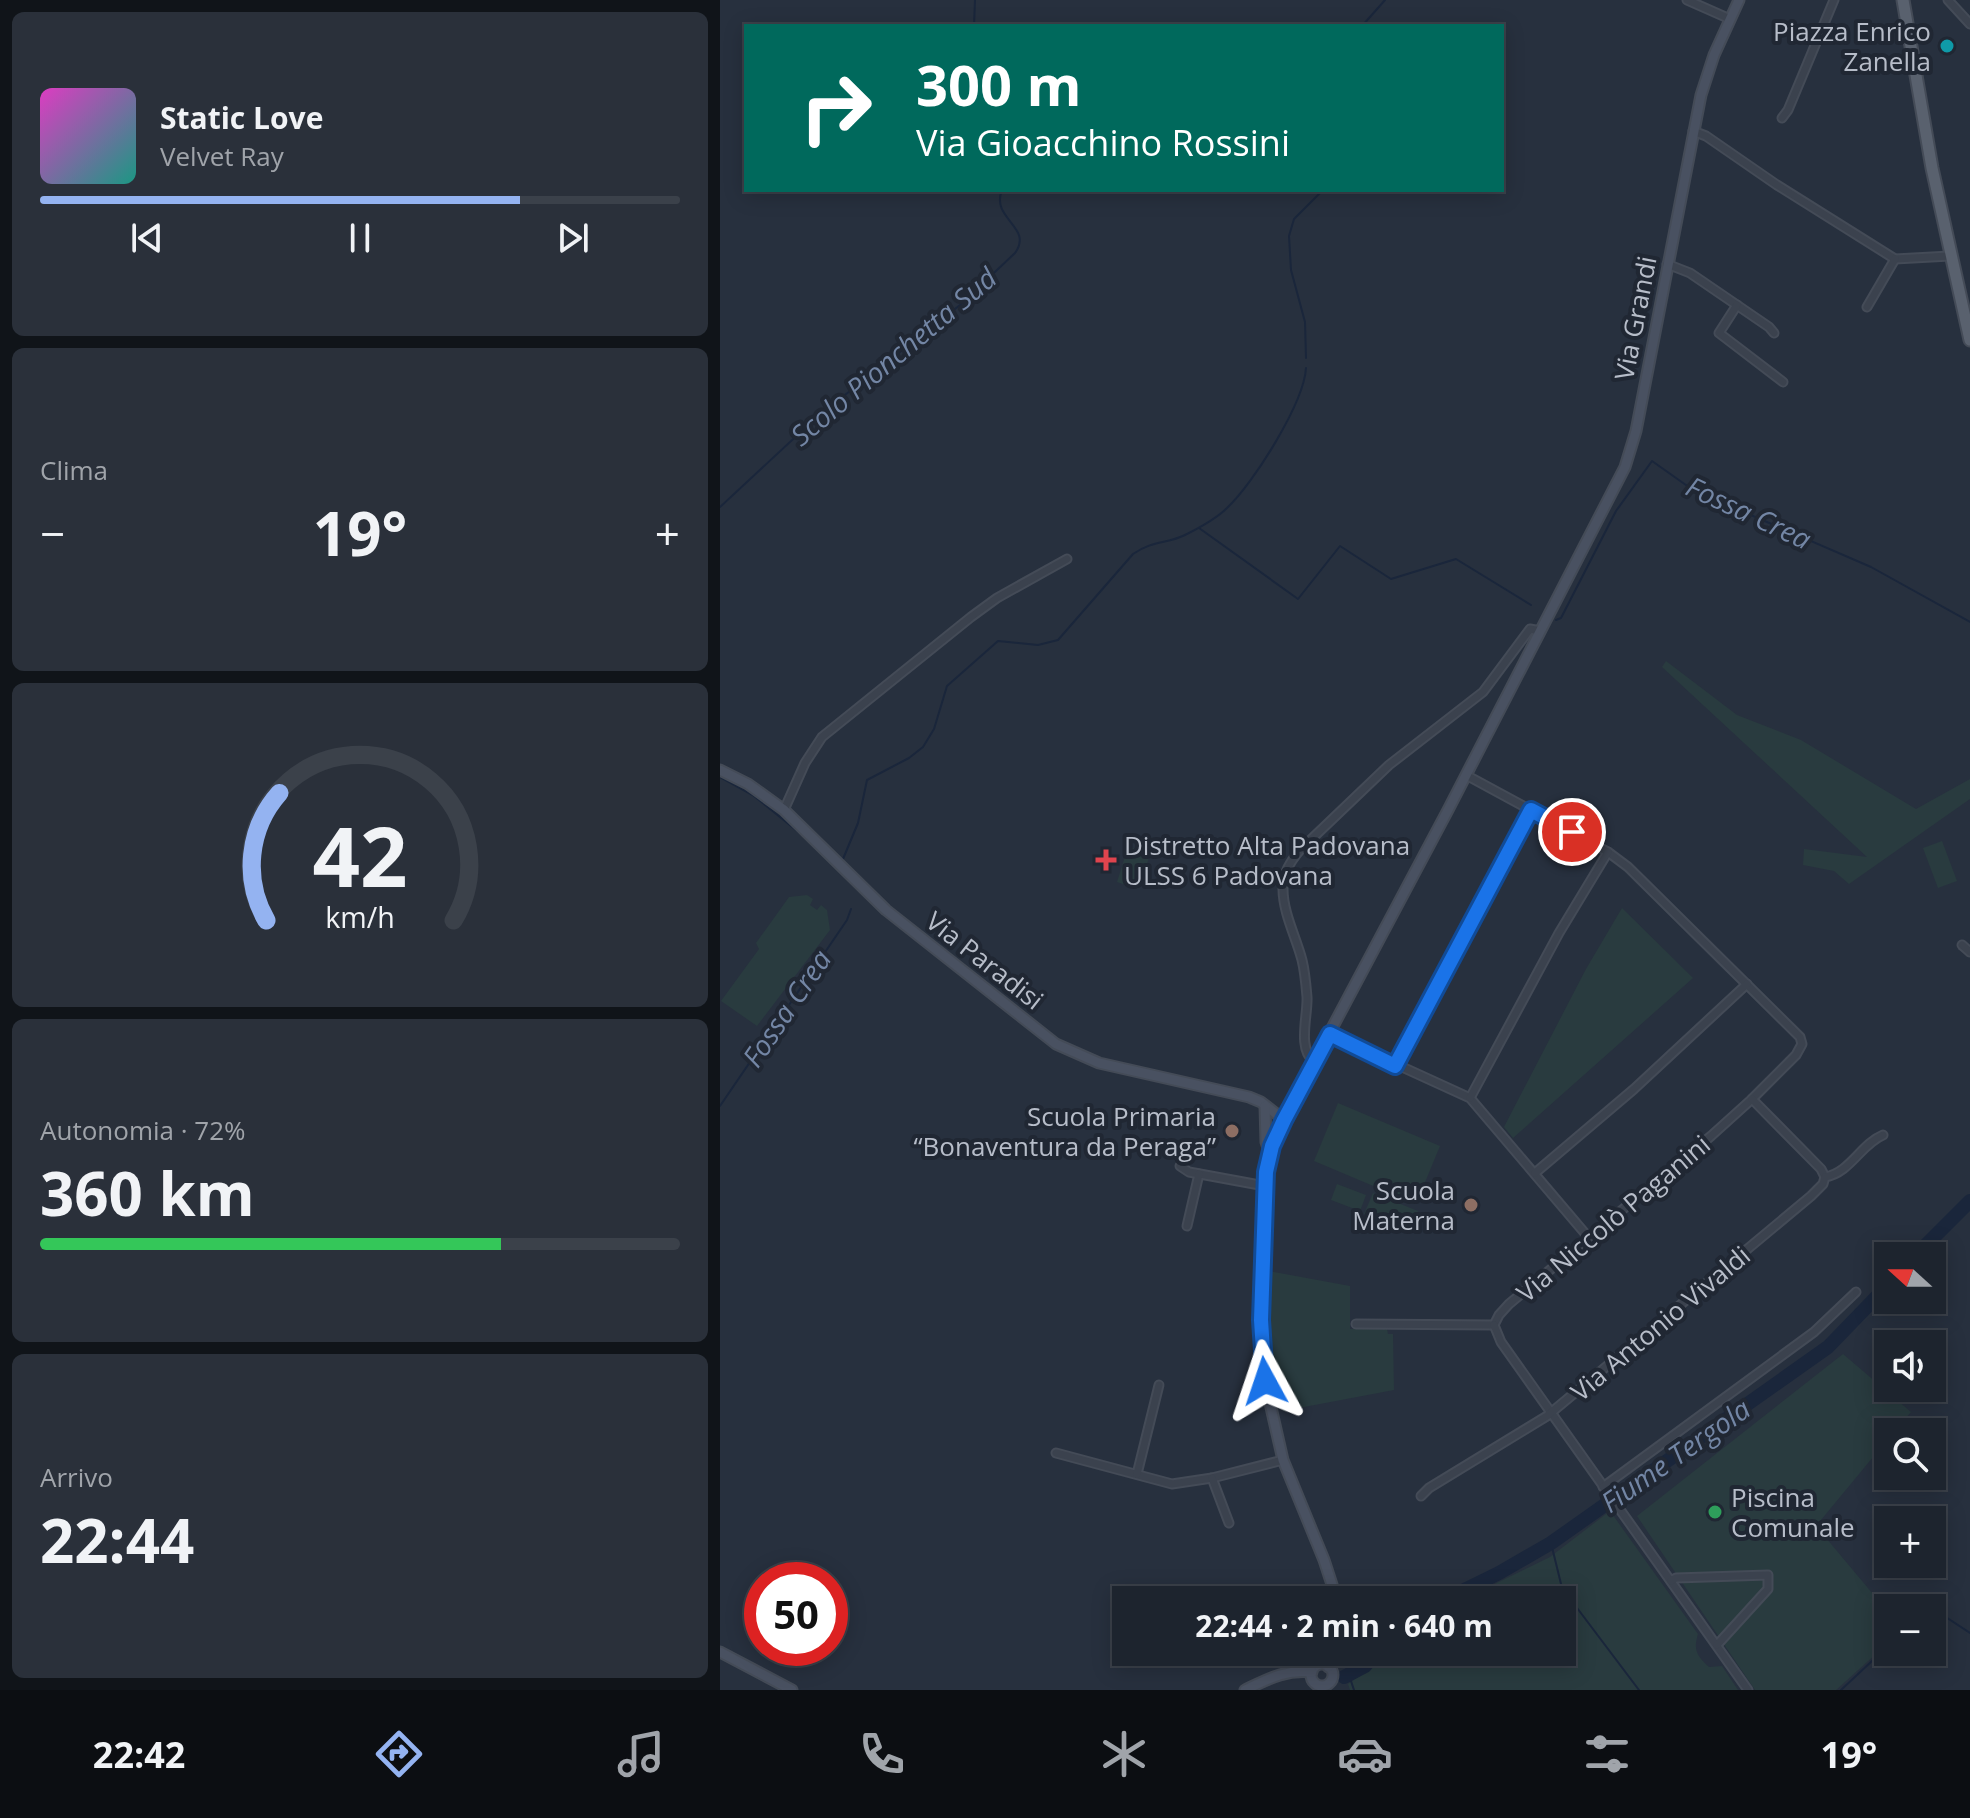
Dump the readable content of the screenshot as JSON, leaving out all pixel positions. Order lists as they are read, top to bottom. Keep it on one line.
{"streets":{"main road":["Via Grandi","Via Paradisi"],"street":["Via Niccolò Paganini","Via Antonio Vivaldi"]},"crossings":[["Via Grandi","Via Paradisi"]],"water":["Scolo Pionchetta Sud","Fossa Crea","Fiume Tergola"],"places":{"other":["Piazza Enrico Zanella","Scuola Primaria “Bonaventura da Peraga”","Scuola Materna","Piscina Comunale"],"health":["Distretto Alta Padovana ULSS 6 Padovana"]},"north":"left","page":{"turn":["300 m","Via Gioacchino Rossini"],"song":["Static Love","Velvet Ray"],"tile":["Clima",["Autonomia · 72%","360 km"],["Arrivo","22:44"]],"heat":["−","19°","+"],"map_buttons":["+","−"],"limit":"50","trip":"22:44 · 2 min · 640 m","tabs":["22:42","19°"],"gauge":["42","km/h"]}}
